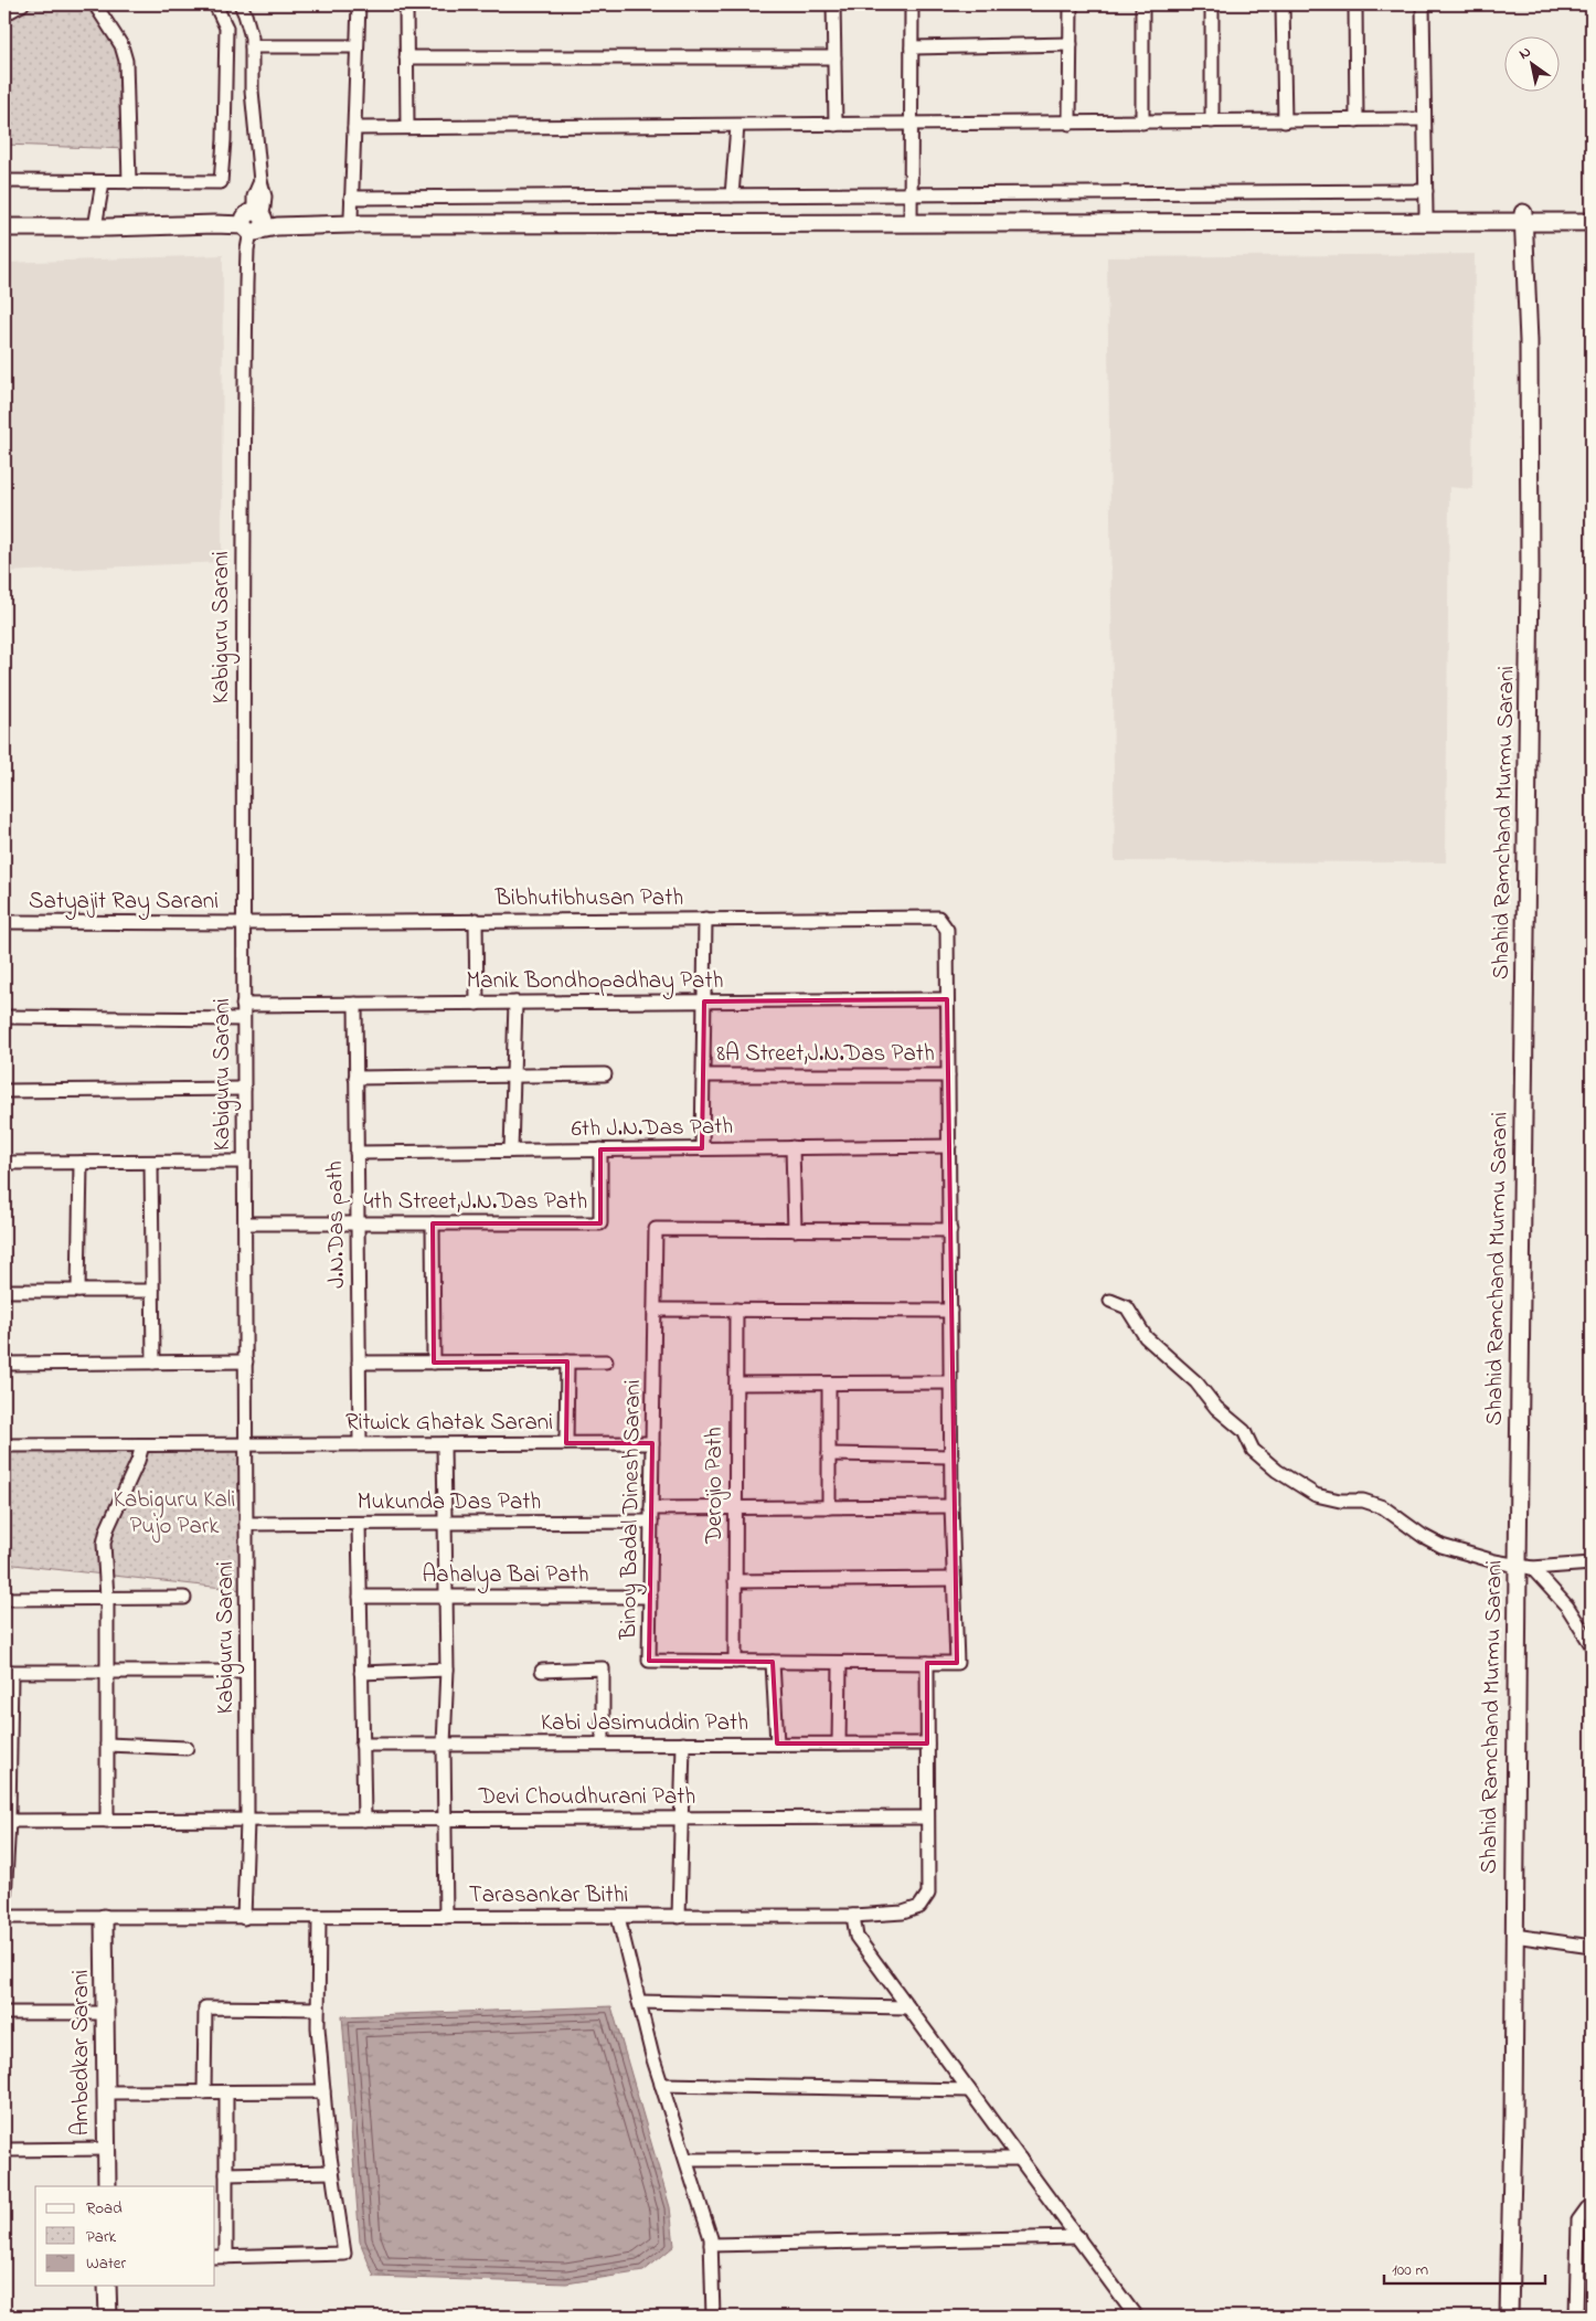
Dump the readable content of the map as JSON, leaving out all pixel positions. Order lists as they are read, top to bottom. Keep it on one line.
{"streets":{"street":["Kabiguru Sarani","Shahid Ramchand Murmu Sarani","Bibhutibhusan Path","Satyajit Ray Sarani","Manik Bondhopadhay Path","8A Street,J.N.Das Path","6th J.N.Das Path","4th Street,J.N.Das Path","J.N.Das path","Ritwick Ghatak Sarani","Derojio Path","Mukunda Das Path","Binoy Badal Dinesh Sarani","Aahalya Bai Path","Kabi Jasimuddin Path","Devi Choudhurani Path","Tarasankar Bithi","Ambedkar Sarani"]},"crossings":[["Kabiguru Sarani","Bibhutibhusan Path"],["Kabiguru Sarani","Satyajit Ray Sarani"],["Kabiguru Sarani","Manik Bondhopadhay Path"],["Kabiguru Sarani","4th Street,J.N.Das Path"],["Kabiguru Sarani","Ritwick Ghatak Sarani"],["Kabiguru Sarani","Mukunda Das Path"],["Kabiguru Sarani","Devi Choudhurani Path"],["Kabiguru Sarani","Tarasankar Bithi"],["Bibhutibhusan Path","Satyajit Ray Sarani"],["Bibhutibhusan Path","Manik Bondhopadhay Path"],["Manik Bondhopadhay Path","J.N.Das path"],["6th J.N.Das Path","4th Street,J.N.Das Path"],["6th J.N.Das Path","J.N.Das path"],["4th Street,J.N.Das Path","J.N.Das path"],["J.N.Das path","Ritwick Ghatak Sarani"],["Ritwick Ghatak Sarani","Binoy Badal Dinesh Sarani"],["Derojio Path","Binoy Badal Dinesh Sarani"],["Mukunda Das Path","Binoy Badal Dinesh Sarani"],["Binoy Badal Dinesh Sarani","Aahalya Bai Path"],["Tarasankar Bithi","Ambedkar Sarani"]],"parks":["Kabiguru Kali Pujo Park"],"legend":["Road","Park","Water"],"scale_bar":"100 m","north":"top left"}
